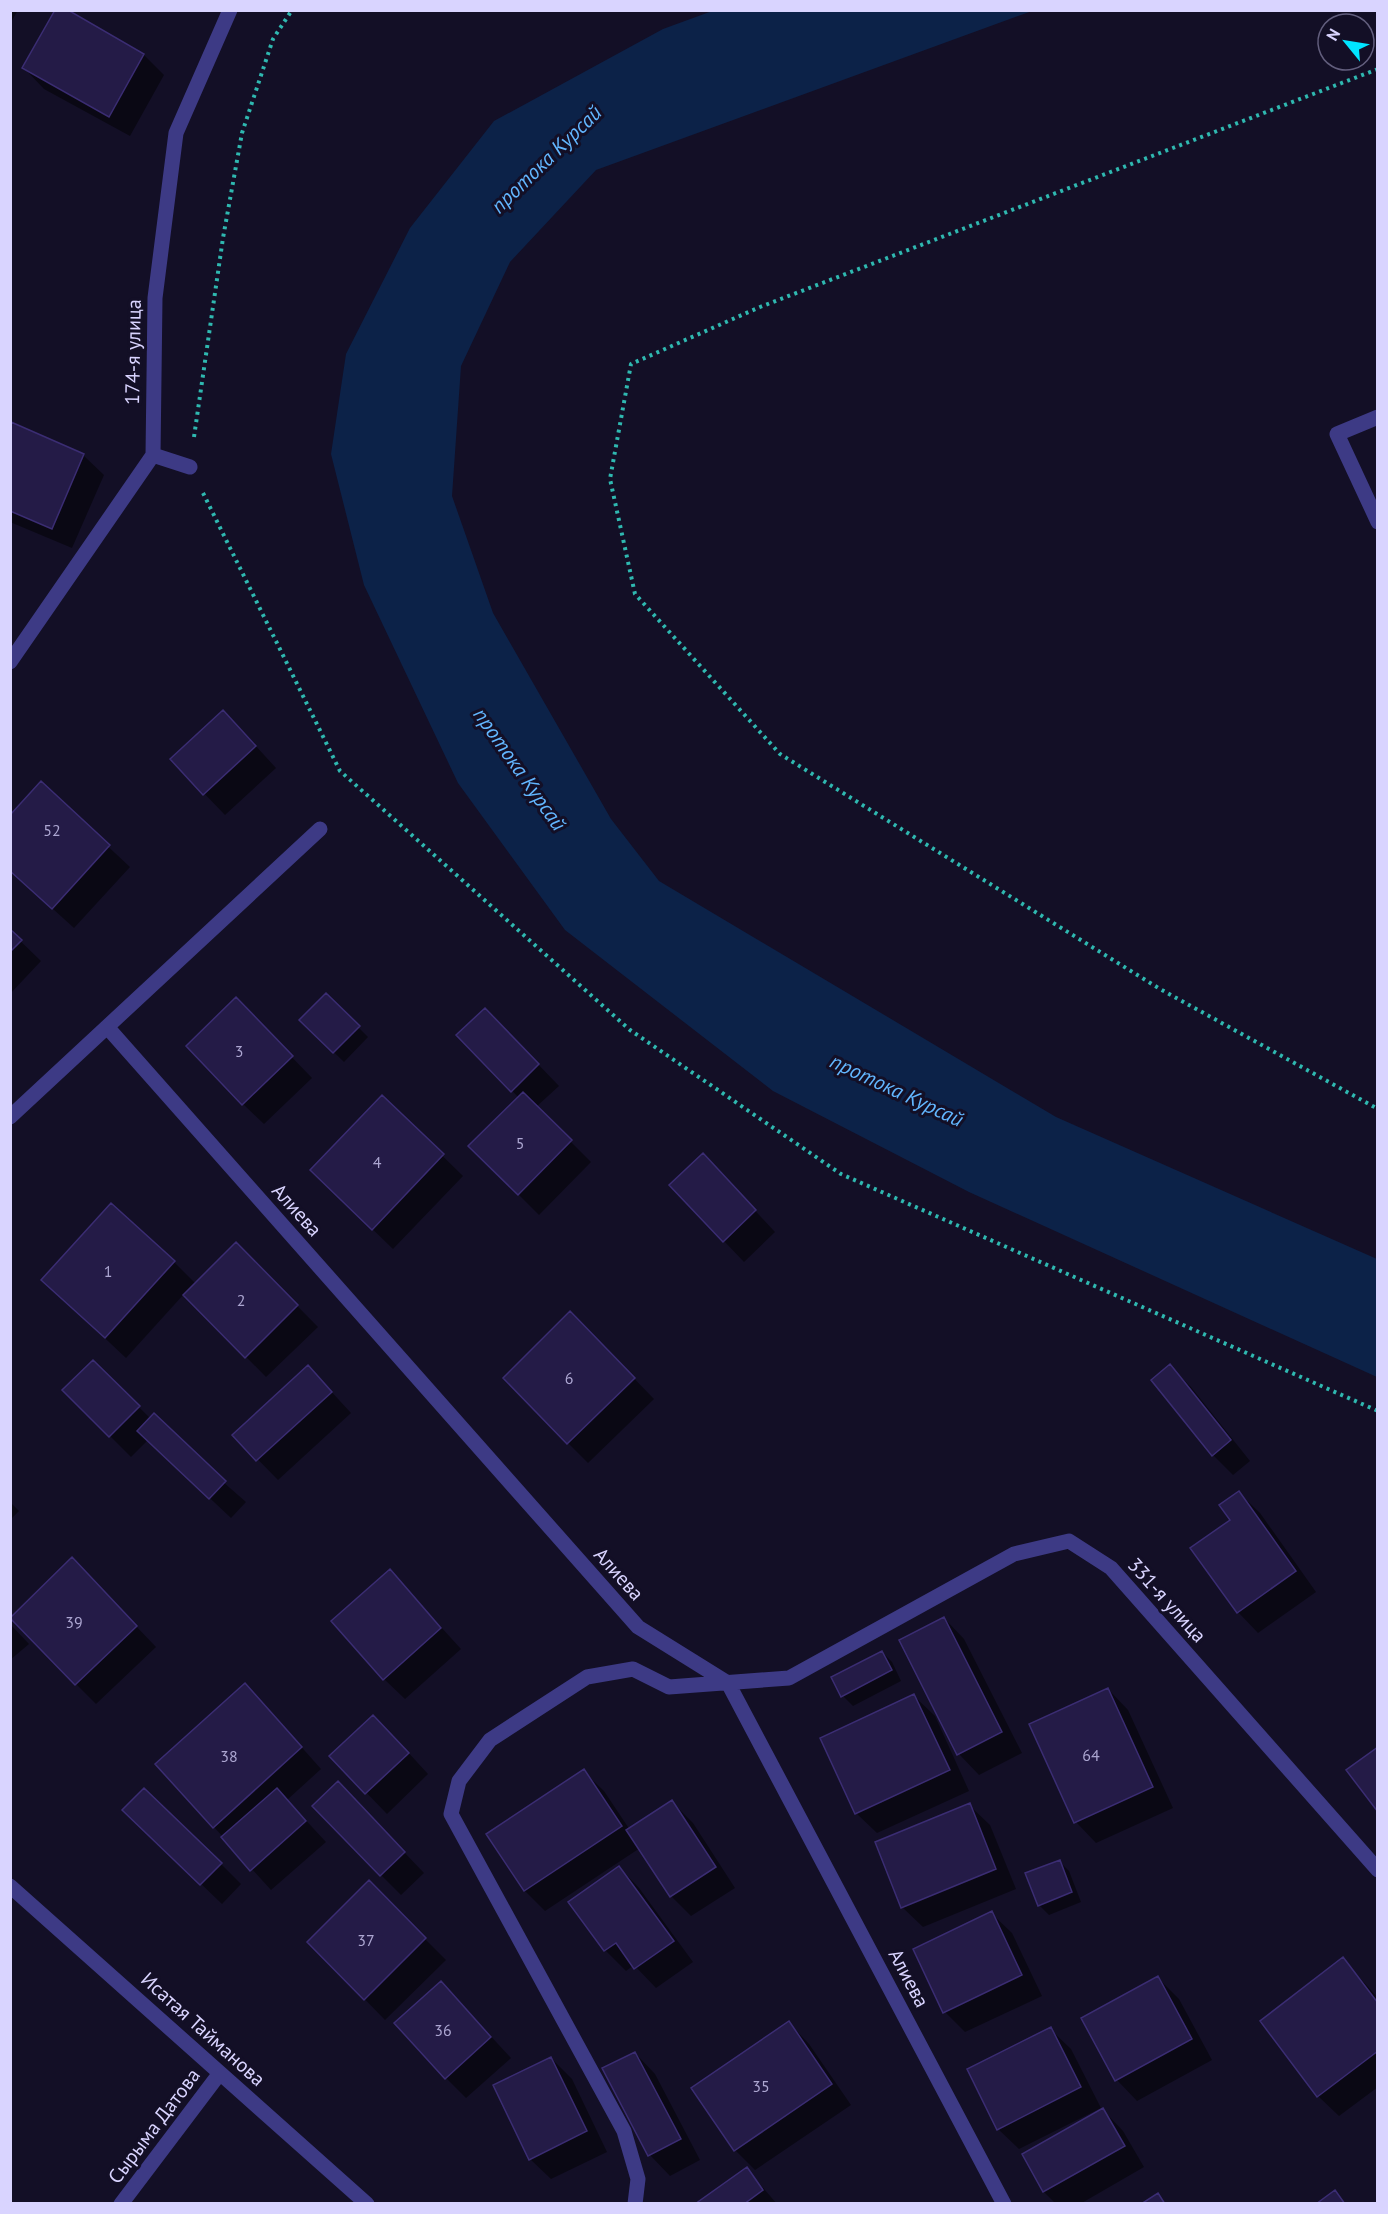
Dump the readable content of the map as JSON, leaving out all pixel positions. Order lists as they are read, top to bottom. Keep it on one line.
{"streets":{"street":["174-я улица","Алиева","331-я улица","Исатая Тайманова","Сырыма Датова"]},"crossings":[["Алиева","331-я улица"],["Исатая Тайманова","Сырыма Датова"]],"water":["протока Курсай"],"house_numbers":["52","3","5","4","1","2","6","39","64","38","37","36","35"],"north":"top left"}
